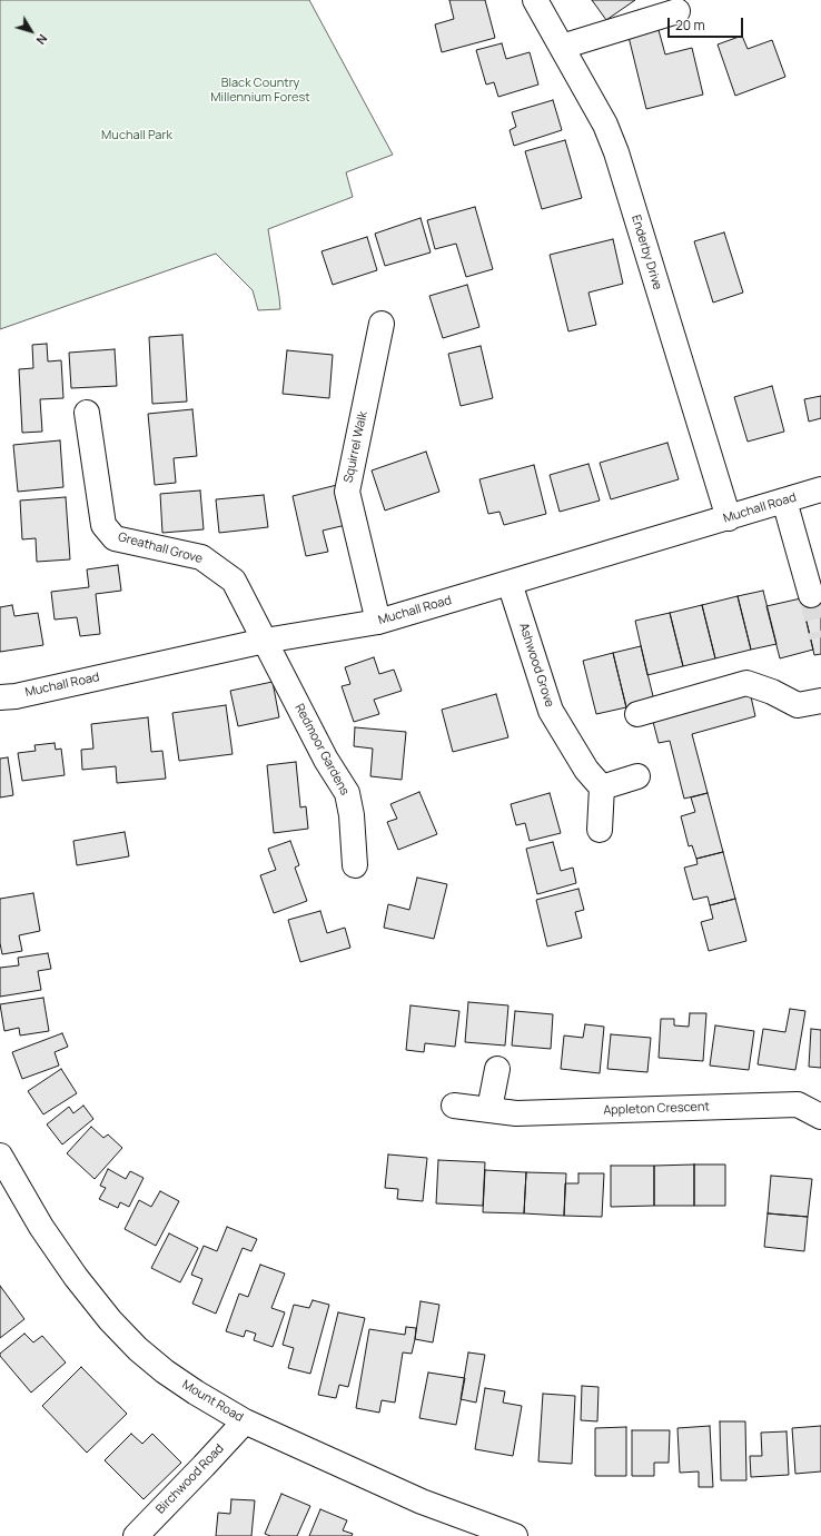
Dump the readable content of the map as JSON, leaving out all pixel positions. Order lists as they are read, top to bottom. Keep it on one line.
{"streets":{"street":["Enderby Drive","Squirrel Walk","Muchall Road","Greathall Grove","Ashwood Grove","Redmoor Gardens","Appleton Crescent","Mount Road","Birchwood Road"]},"crossings":[["Enderby Drive","Muchall Road"],["Squirrel Walk","Muchall Road"],["Muchall Road","Greathall Grove"],["Muchall Road","Ashwood Grove"],["Muchall Road","Redmoor Gardens"],["Greathall Grove","Redmoor Gardens"],["Mount Road","Birchwood Road"]],"parks":["Black Country Millennium Forest","Muchall Park"],"scale_bar":"20 m","north":"bottom right"}
